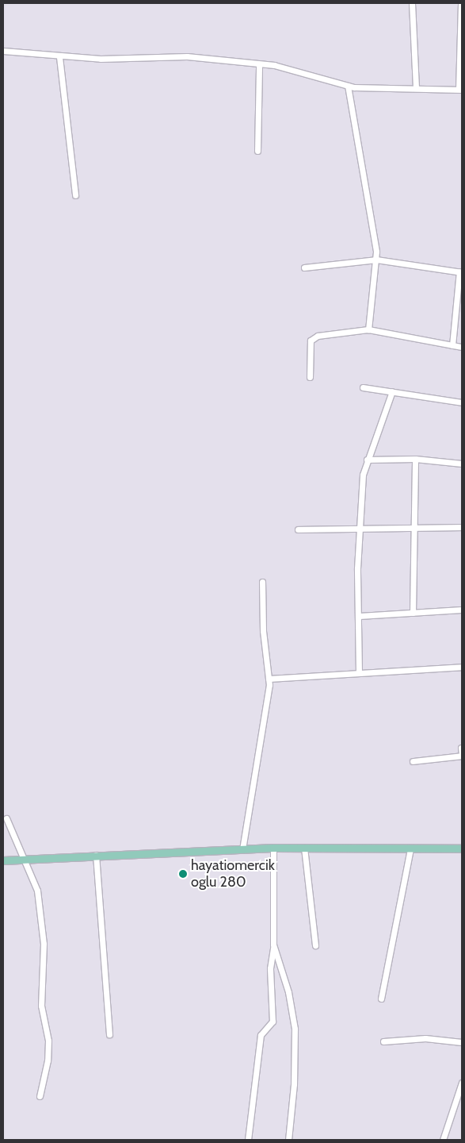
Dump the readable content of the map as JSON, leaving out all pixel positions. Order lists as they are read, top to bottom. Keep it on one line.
{"places":["hayatiomercik oglu 280"]}
